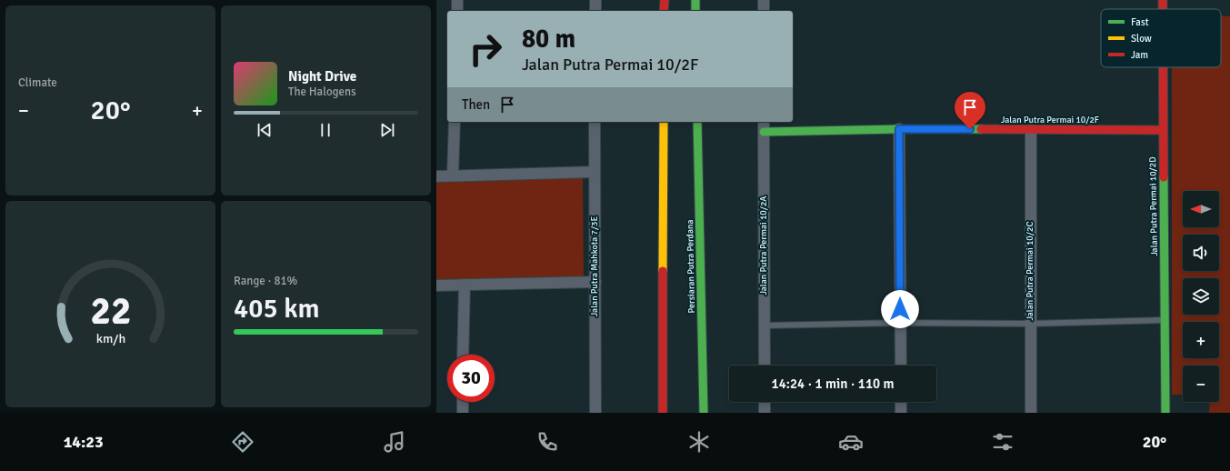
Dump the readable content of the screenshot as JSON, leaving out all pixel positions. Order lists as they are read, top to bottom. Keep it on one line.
{"streets":{"street":["Jalan Putra Permai 10/2F","Jalan Putra Permai 10/2D","Jalan Putra Permai 10/2A","Jalan Putra Mahkota 7/3E","Persiaran Putra Perdana","Jalan Putra Permai 10/2C"]},"crossings":[["Jalan Putra Permai 10/2F","Jalan Putra Permai 10/2D"],["Jalan Putra Permai 10/2F","Jalan Putra Permai 10/2A"],["Jalan Putra Permai 10/2F","Jalan Putra Permai 10/2C"]],"legend":["Fast","Slow","Jam"],"north":"left","page":{"tile":["Climate",["Range · 81%","405 km"]],"turn":["80 m","Jalan Putra Permai 10/2F"],"song":["Night Drive","The Halogens"],"then":"Then","heat":["−","20°","+"],"map_buttons":["+","−"],"limit":"30","trip":"14:24 · 1 min · 110 m","tabs":["14:23","20°"],"gauge":["22","km/h"]}}
